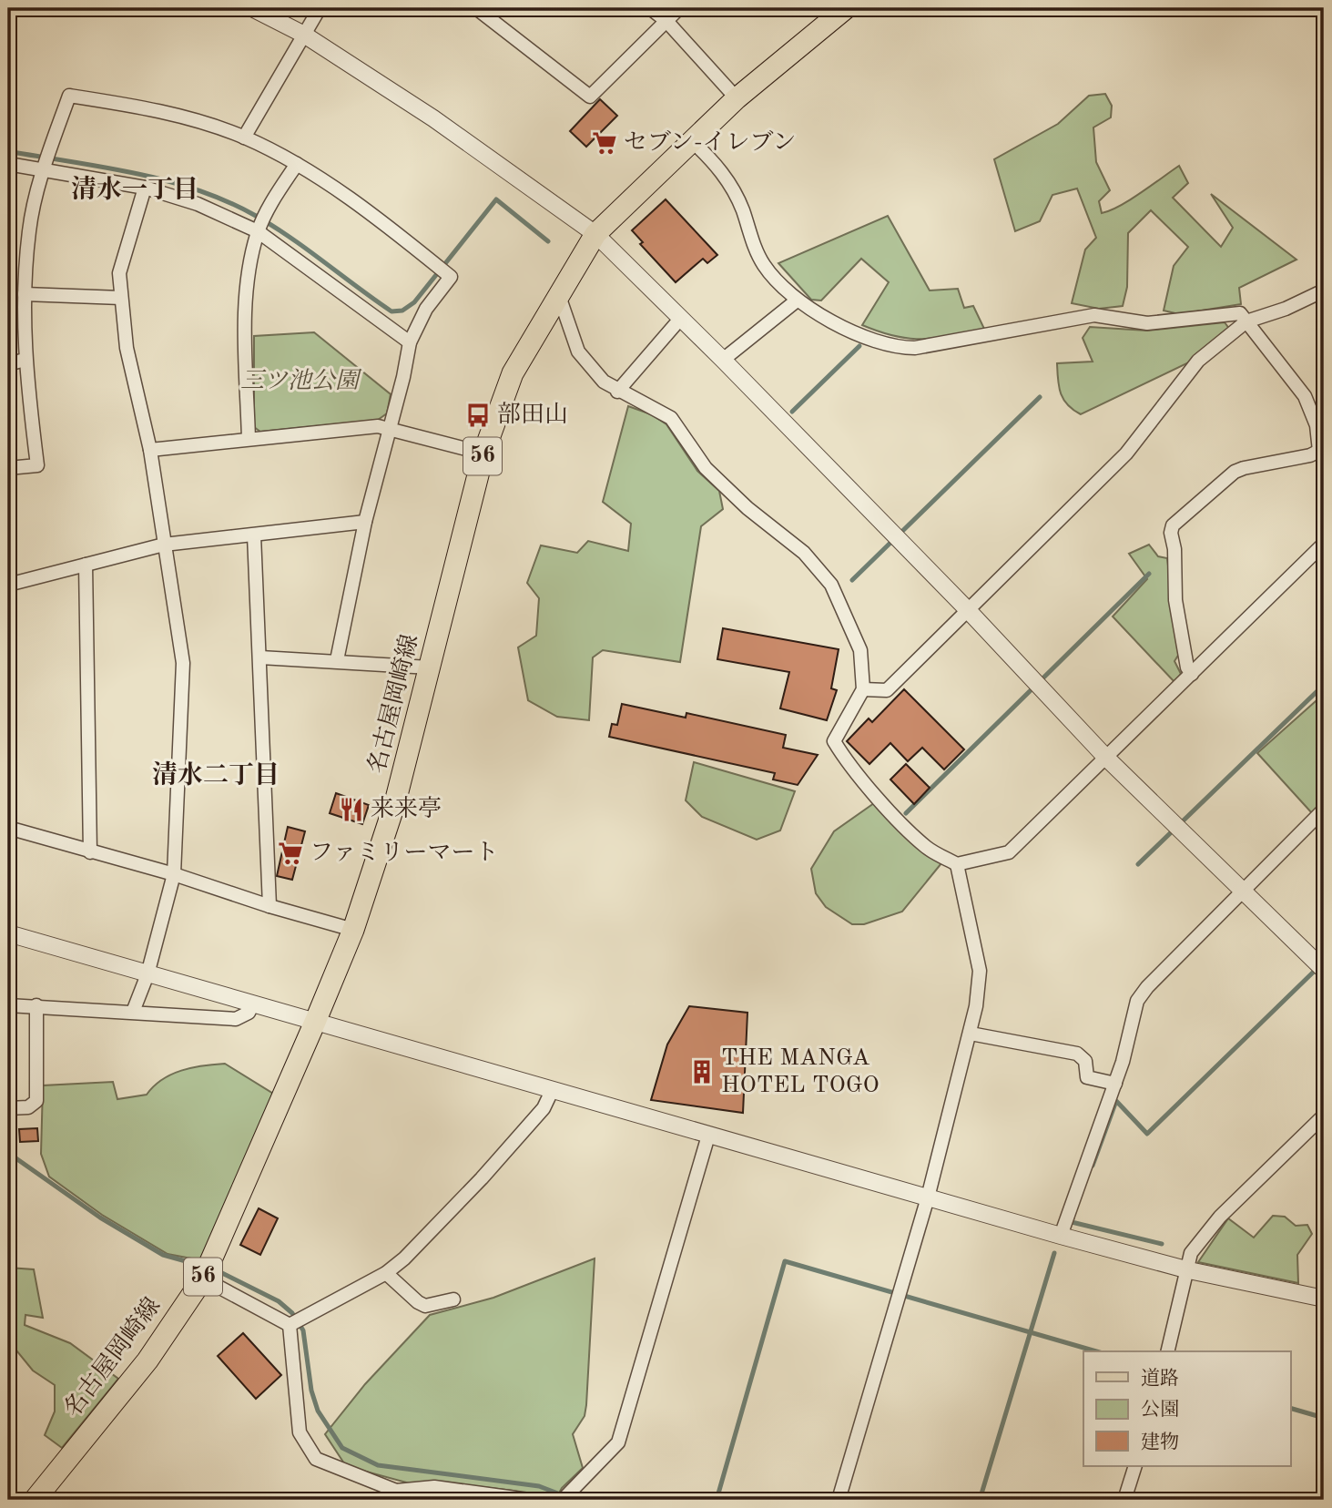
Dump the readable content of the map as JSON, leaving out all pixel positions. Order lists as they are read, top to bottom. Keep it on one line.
{"streets":{"main road":["56","名古屋岡崎線"]},"districts":["清水一丁目","清水二丁目"],"parks":["三ツ池公園"],"places":{"supermarket":["セブン-イレブン","ファミリーマート"],"bus stop":["部田山"],"restaurant":["来来亭"],"building":["THE MANGA HOTEL TOGO"]},"legend":["道路","公園","建物"]}
